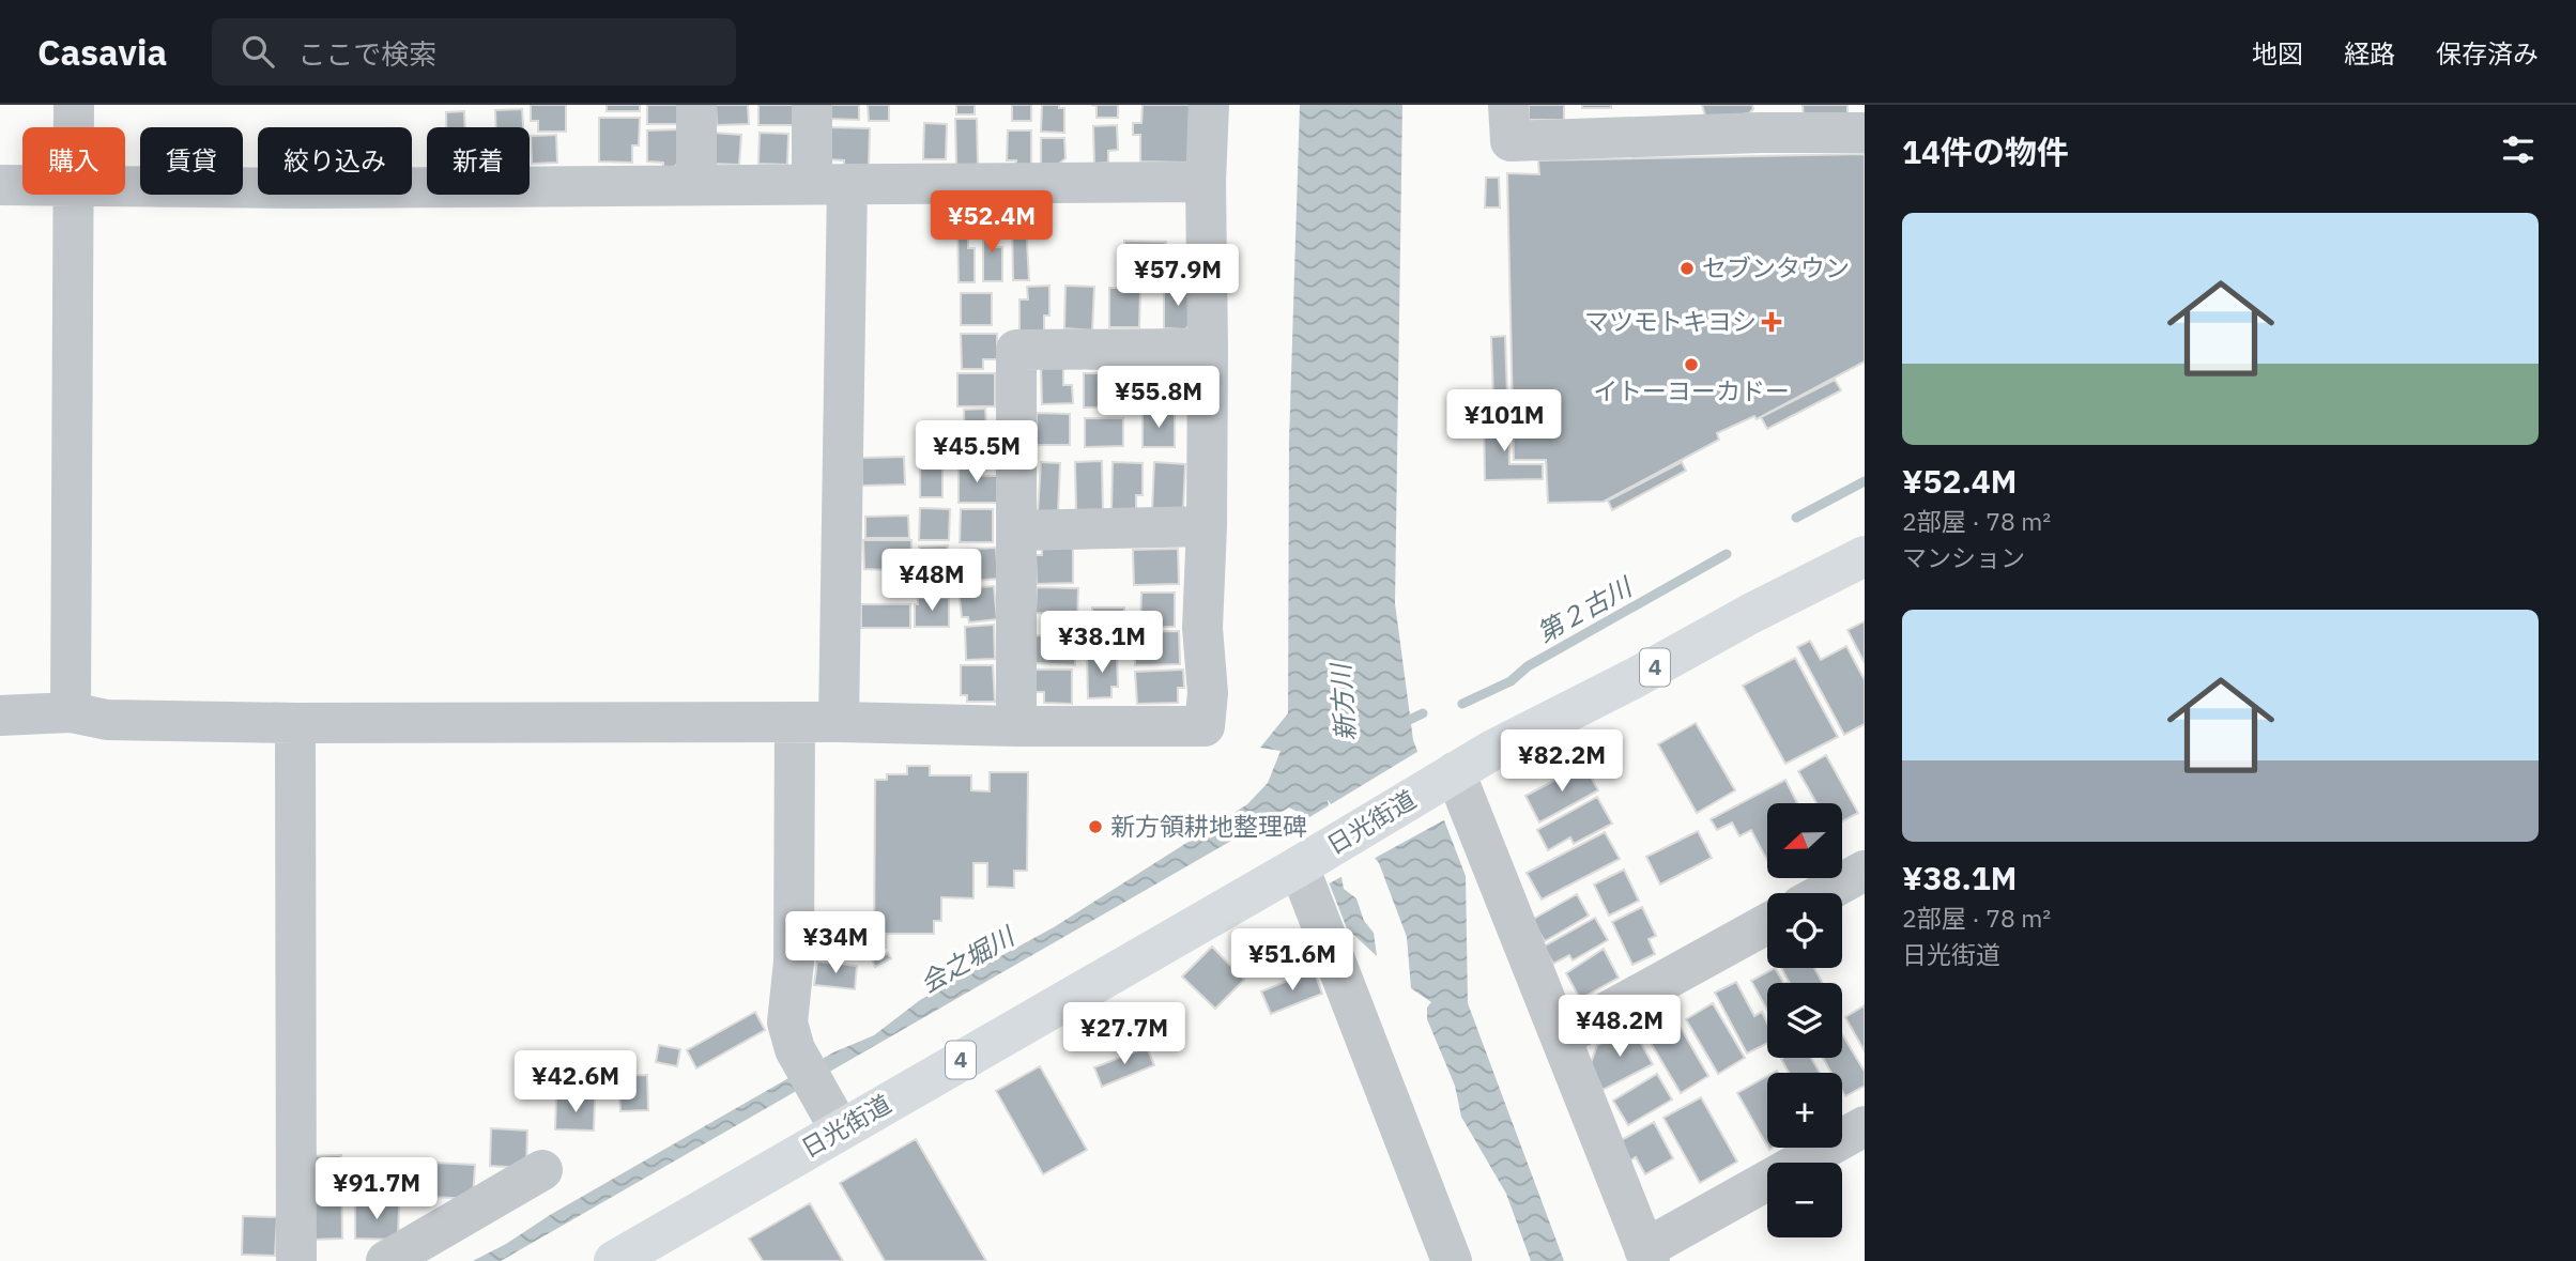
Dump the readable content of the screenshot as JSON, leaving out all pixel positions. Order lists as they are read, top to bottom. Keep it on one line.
{"streets":{"highway":["4","日光街道"]},"water":["第２古川","新方川","会之堀川"],"places":{"other":["セブンタウン","イトーヨーカドー","新方領耕地整理碑"],"health":["マツモトキヨシ"]},"north":"left","page":{"header":"Casavia","search":"ここで検索","nav":["地図","経路","保存済み"],"heading":"14件の物件","chip":["購入","賃貸","絞り込み","新着"],"price":["¥52.4M","¥57.9M","¥55.8M","¥101M","¥45.5M","¥48M","¥38.1M","¥82.2M","¥34M","¥51.6M","¥48.2M","¥27.7M","¥42.6M","¥91.7M"],"list":[{"name":"¥52.4M","note":"2部屋 · 78 m² · マンション"},{"name":"¥38.1M","note":"2部屋 · 78 m² · 日光街道"}],"map_buttons":["+","−"]}}
